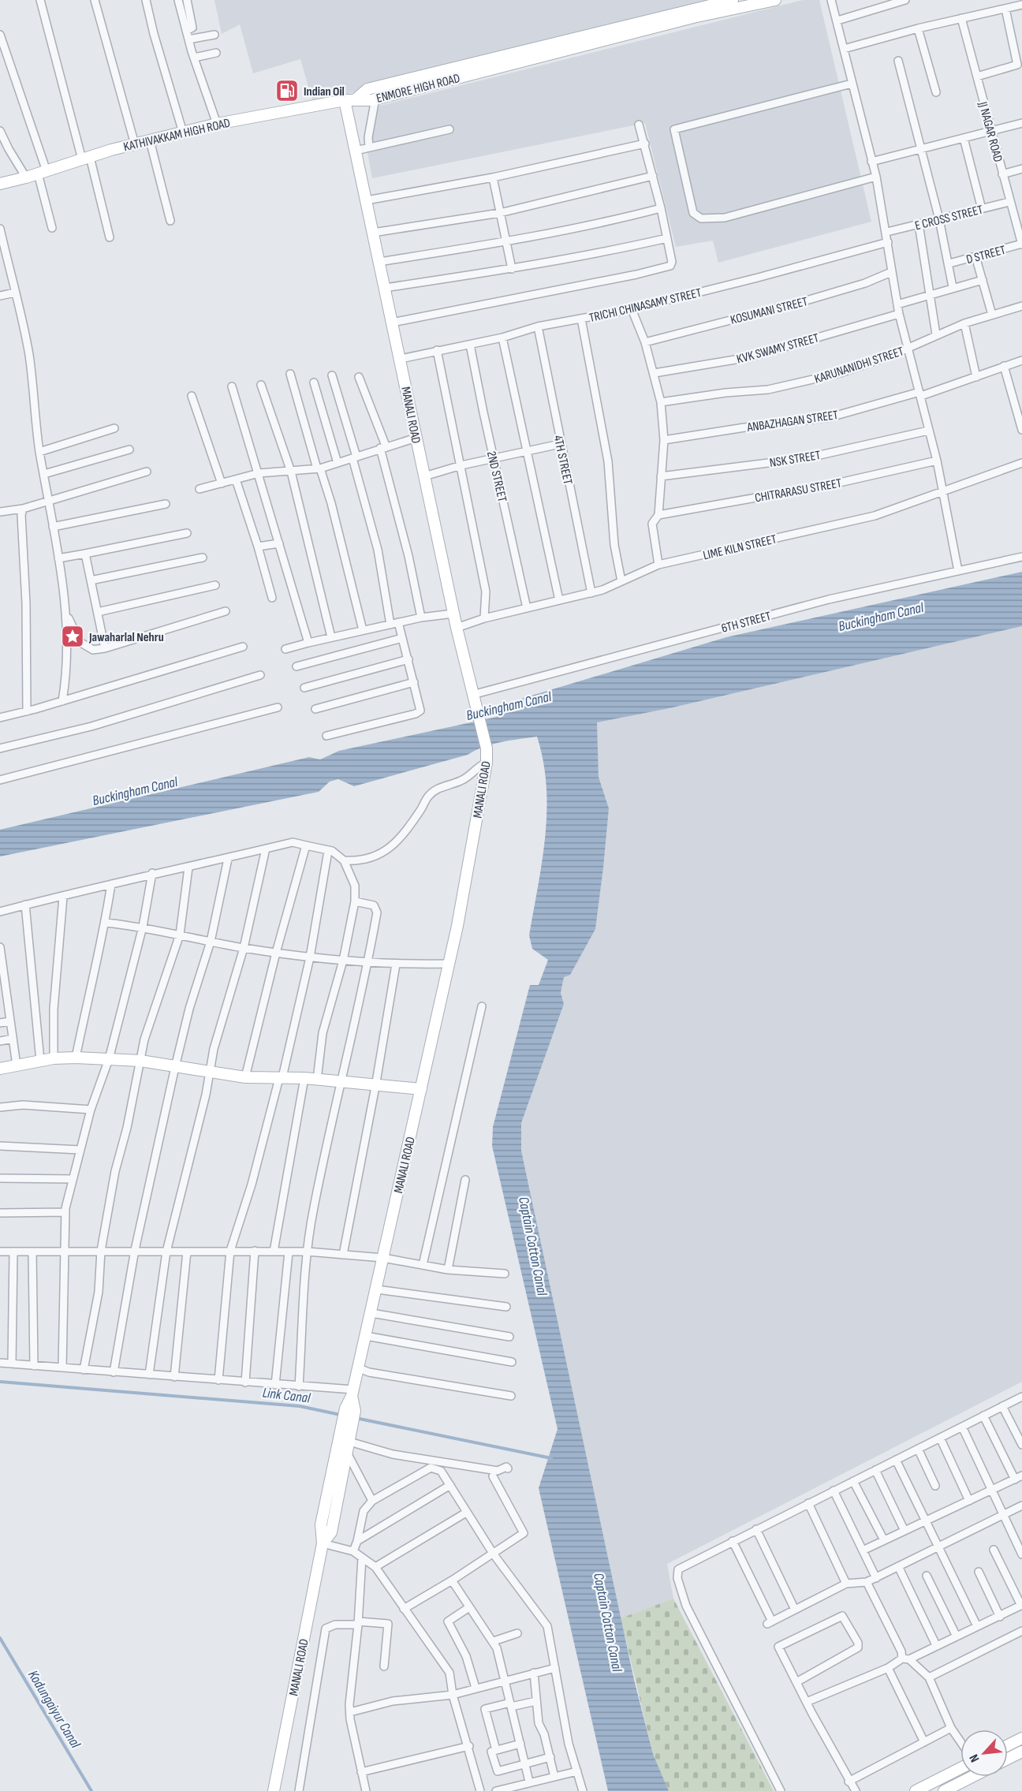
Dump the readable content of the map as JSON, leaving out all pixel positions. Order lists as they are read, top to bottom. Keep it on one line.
{"streets":{"main road":["ENMORE HIGH ROAD","KATHIVAKKAM HIGH ROAD","MANALI ROAD"],"street":["JJ NAGAR ROAD","E CROSS STREET","D STREET","TRICHI CHINASAMY STREET","KOSUMANI STREET","KVK SWAMY STREET","KARUNANIDHI STREET","ANBAZHAGAN STREET","NSK STREET","4TH STREET","2ND STREET","CHITRARASU STREET","LIME KILN STREET","6TH STREET"]},"crossings":[["ENMORE HIGH ROAD","KATHIVAKKAM HIGH ROAD"],["JJ NAGAR ROAD","E CROSS STREET"],["JJ NAGAR ROAD","D STREET"],["KATHIVAKKAM HIGH ROAD","MANALI ROAD"],["TRICHI CHINASAMY STREET","MANALI ROAD"],["TRICHI CHINASAMY STREET","4TH STREET"],["TRICHI CHINASAMY STREET","2ND STREET"],["MANALI ROAD","LIME KILN STREET"],["MANALI ROAD","6TH STREET"],["4TH STREET","LIME KILN STREET"],["2ND STREET","LIME KILN STREET"]],"water":["Buckingham Canal","Captain Cotton Canal","Link Canal","Kodungaiyur Canal"],"places":{"fuel station":["Indian Oil"],"place":["Jawaharlal Nehru"]},"north":"bottom left"}
